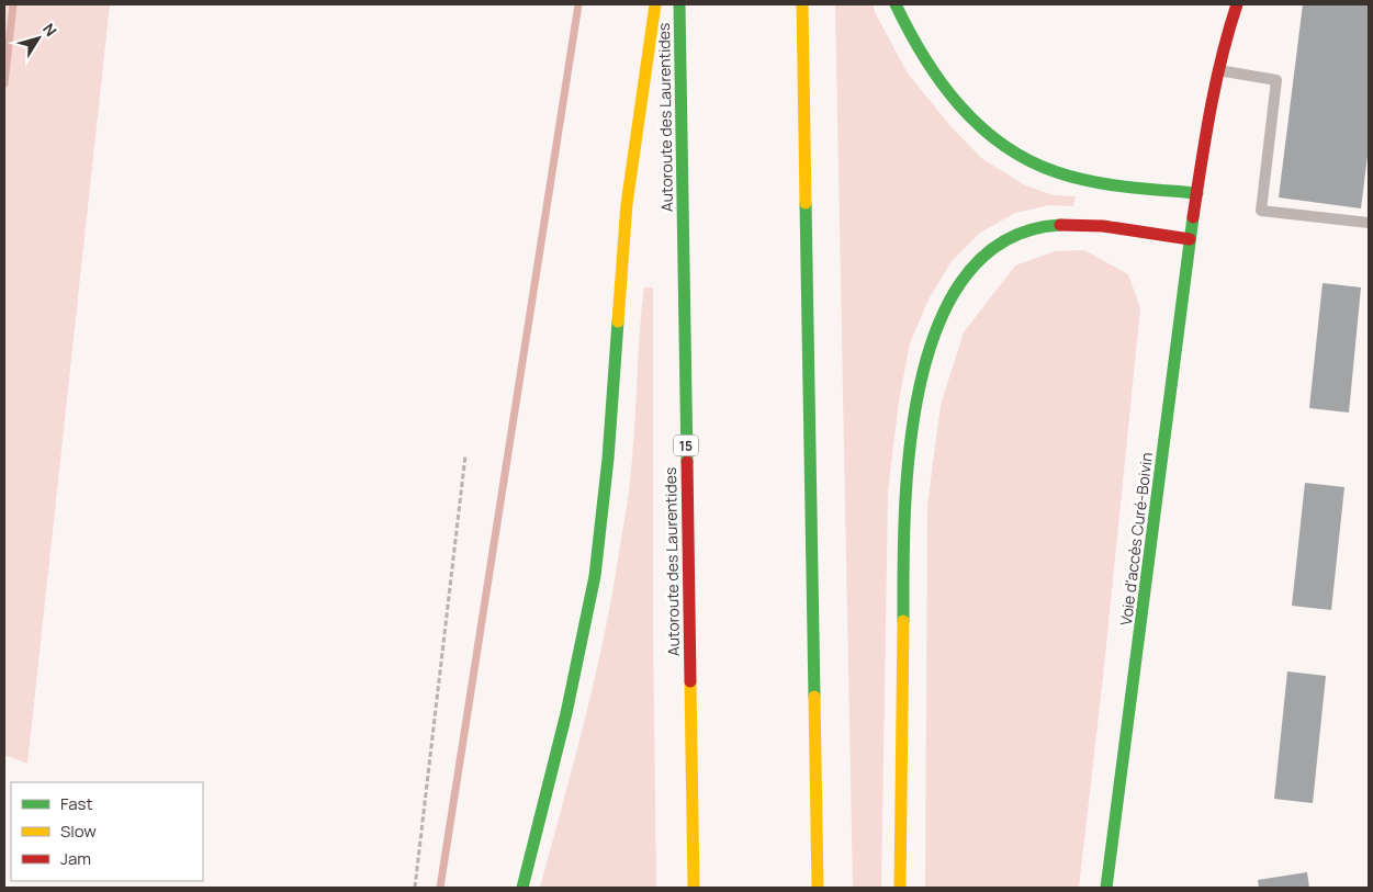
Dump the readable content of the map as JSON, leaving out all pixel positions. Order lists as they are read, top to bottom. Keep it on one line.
{"streets":{"main road":["Autoroute des Laurentides","15","Voie d'accès Curé-Boivin"]},"legend":["Fast","Slow","Jam"],"north":"top right"}
